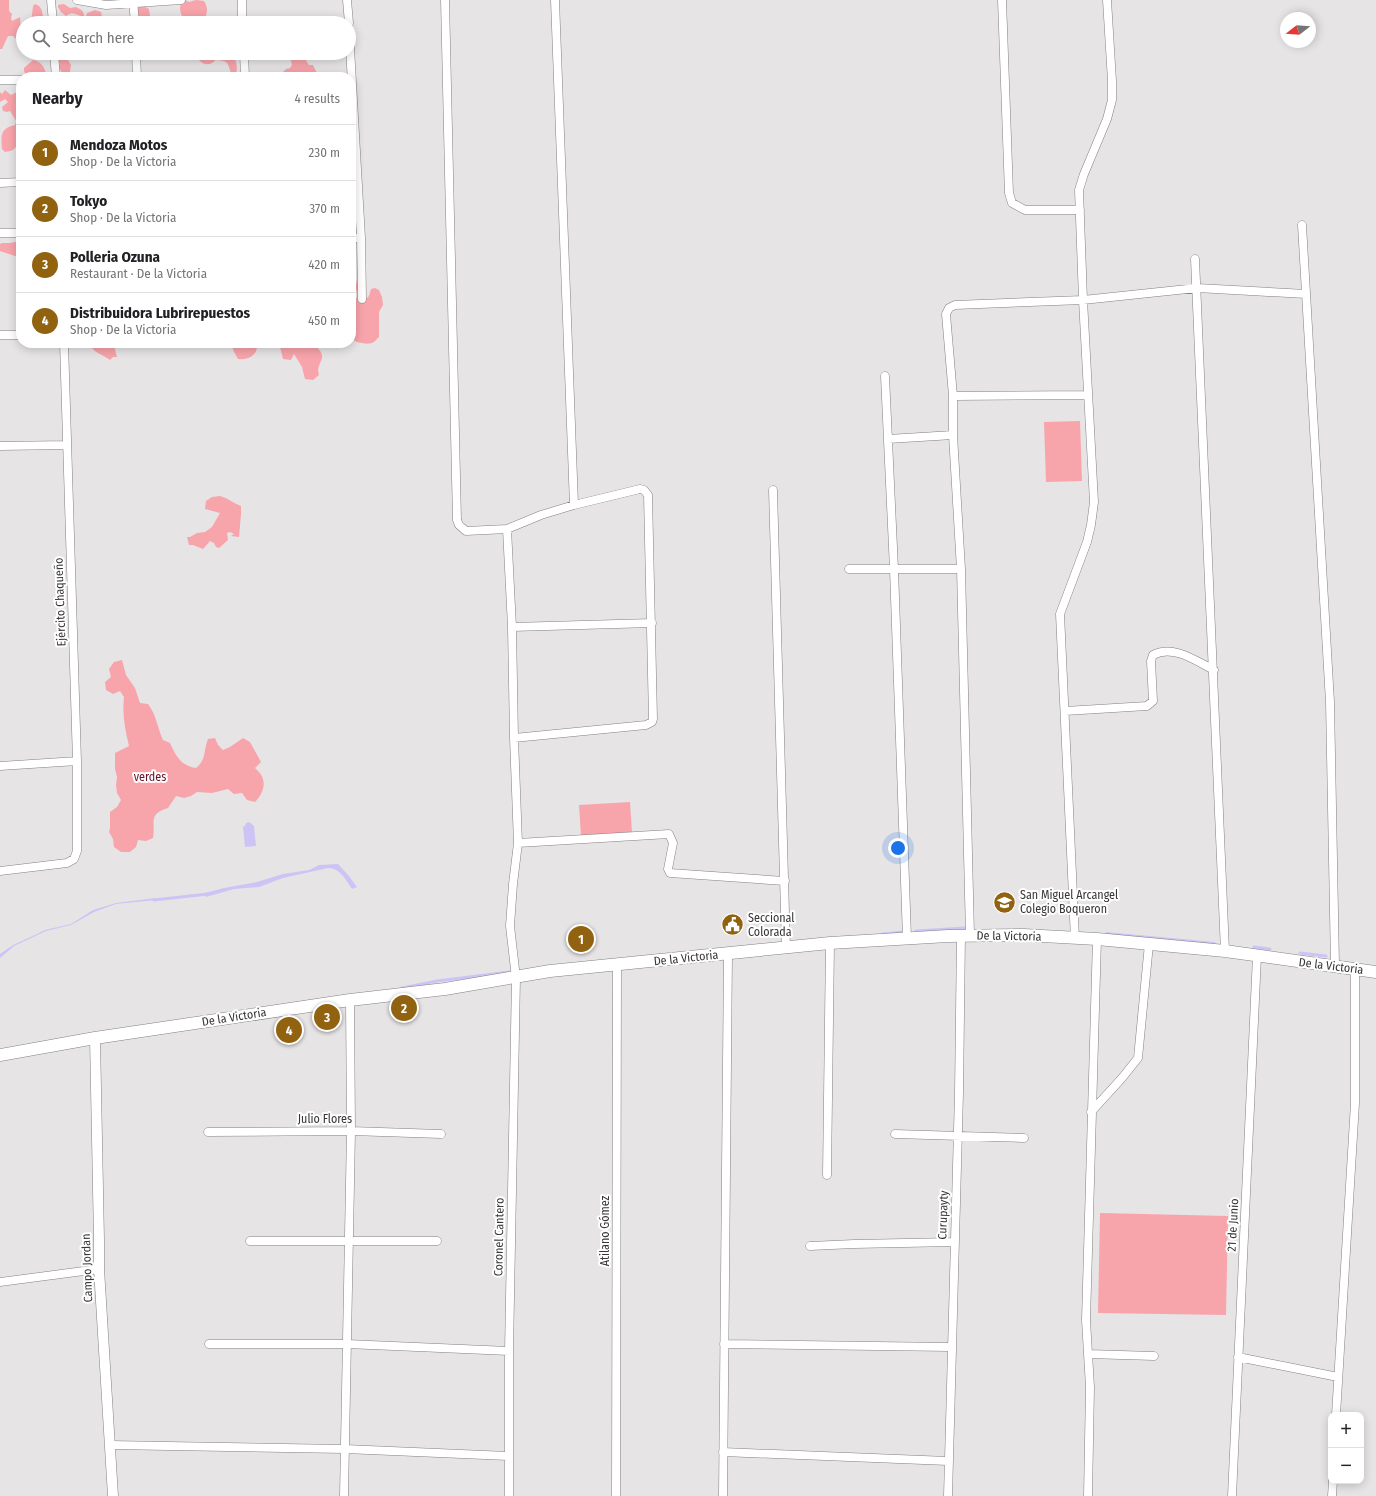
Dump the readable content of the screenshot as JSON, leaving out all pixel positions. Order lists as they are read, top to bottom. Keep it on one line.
{"streets":{"main road":["De la Victoria"],"street":["Ejército Chaqueño","Julio Flores","Curupayty","21 de Junio","Atilano Gómez","Coronel Cantero","Campo Jordan"]},"crossings":[["De la Victoria","Curupayty"],["De la Victoria","21 de Junio"],["De la Victoria","Atilano Gómez"],["De la Victoria","Coronel Cantero"],["De la Victoria","Campo Jordan"]],"parks":["verdes"],"places":{"school or university":["San Miguel Arcangel Colegio Boqueron"],"public building":["Seccional Colorada"]},"north":"left","page":{"search":"Search here","heading":["Nearby","4 results"],"list":[{"mark":"1","name":"Mendoza Motos","note":"Shop · De la Victoria","value":"230 m"},{"mark":"2","name":"Tokyo","note":"Shop · De la Victoria","value":"370 m"},{"mark":"3","name":"Polleria Ozuna","note":"Restaurant · De la Victoria","value":"420 m"},{"mark":"4","name":"Distribuidora Lubrirepuestos","note":"Shop · De la Victoria","value":"450 m"}],"pins":["1","2","3","4"],"map_buttons":["+","−"]}}
